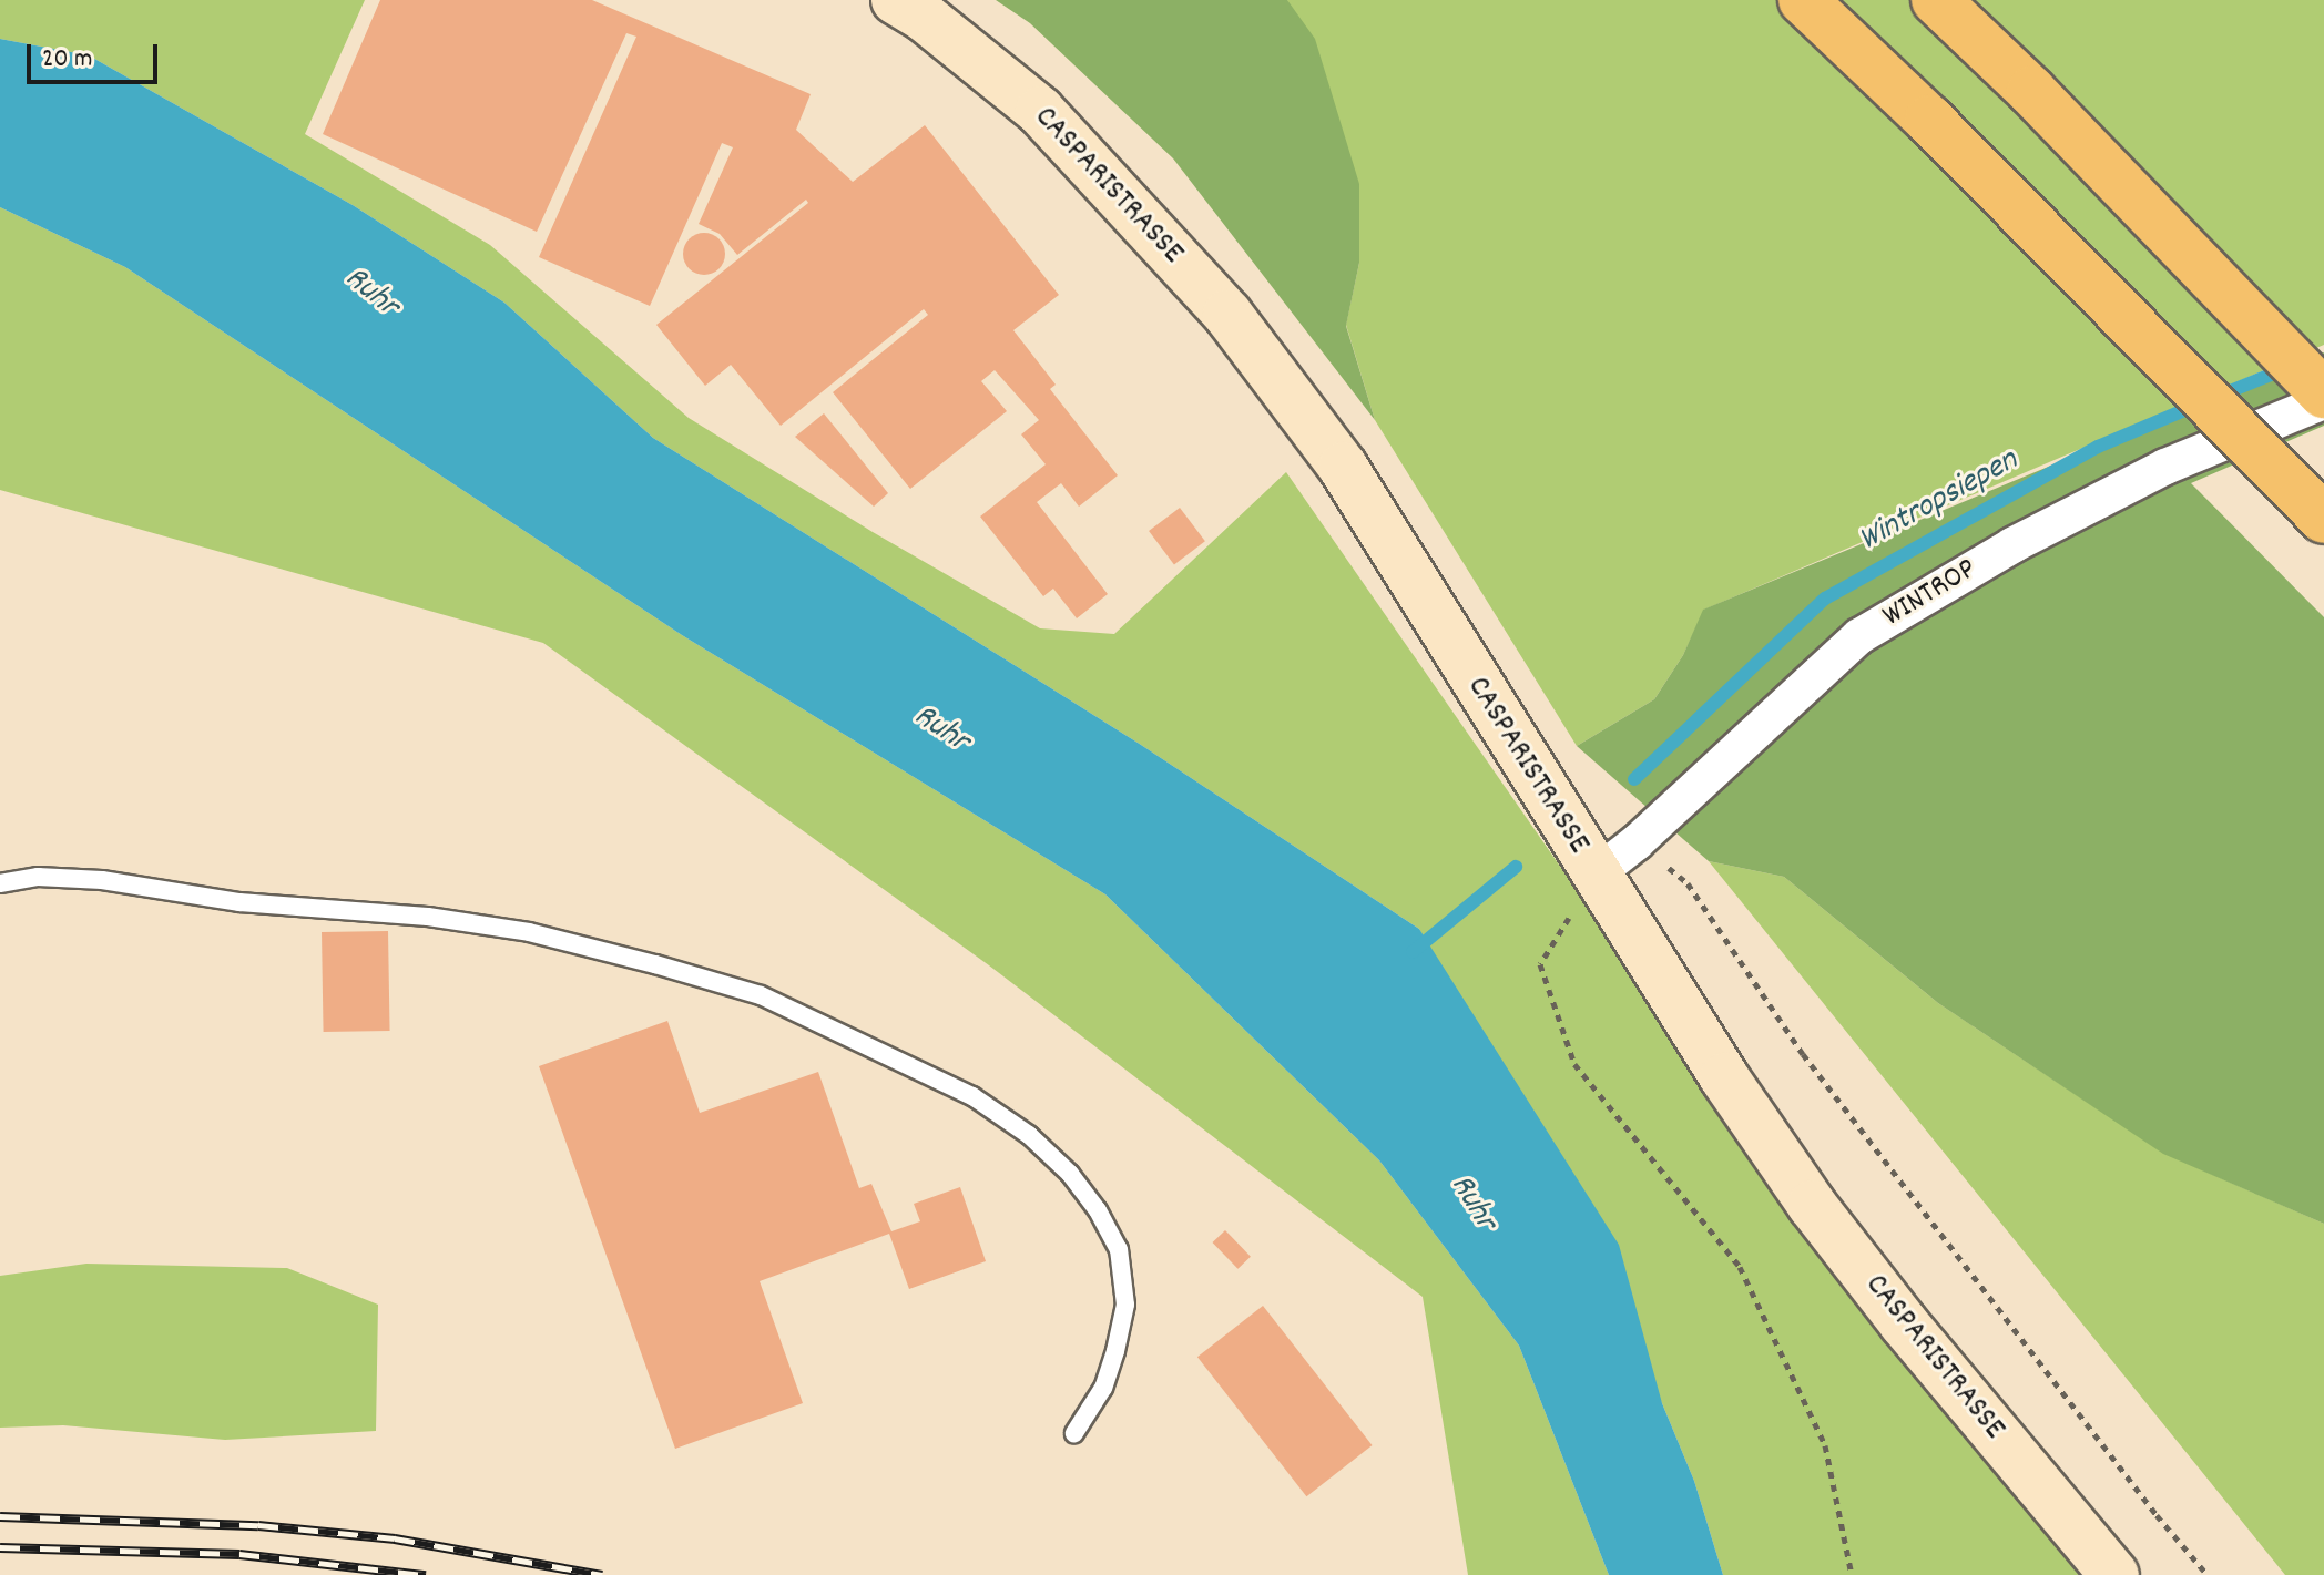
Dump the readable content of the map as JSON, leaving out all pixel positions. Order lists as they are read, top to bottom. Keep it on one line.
{"streets":{"main road":["CASPARISTRASSE"],"street":["WINTROP"]},"crossings":[["CASPARISTRASSE","WINTROP"]],"water":["Ruhr","Wintropsiepen"],"scale_bar":"20 m"}
